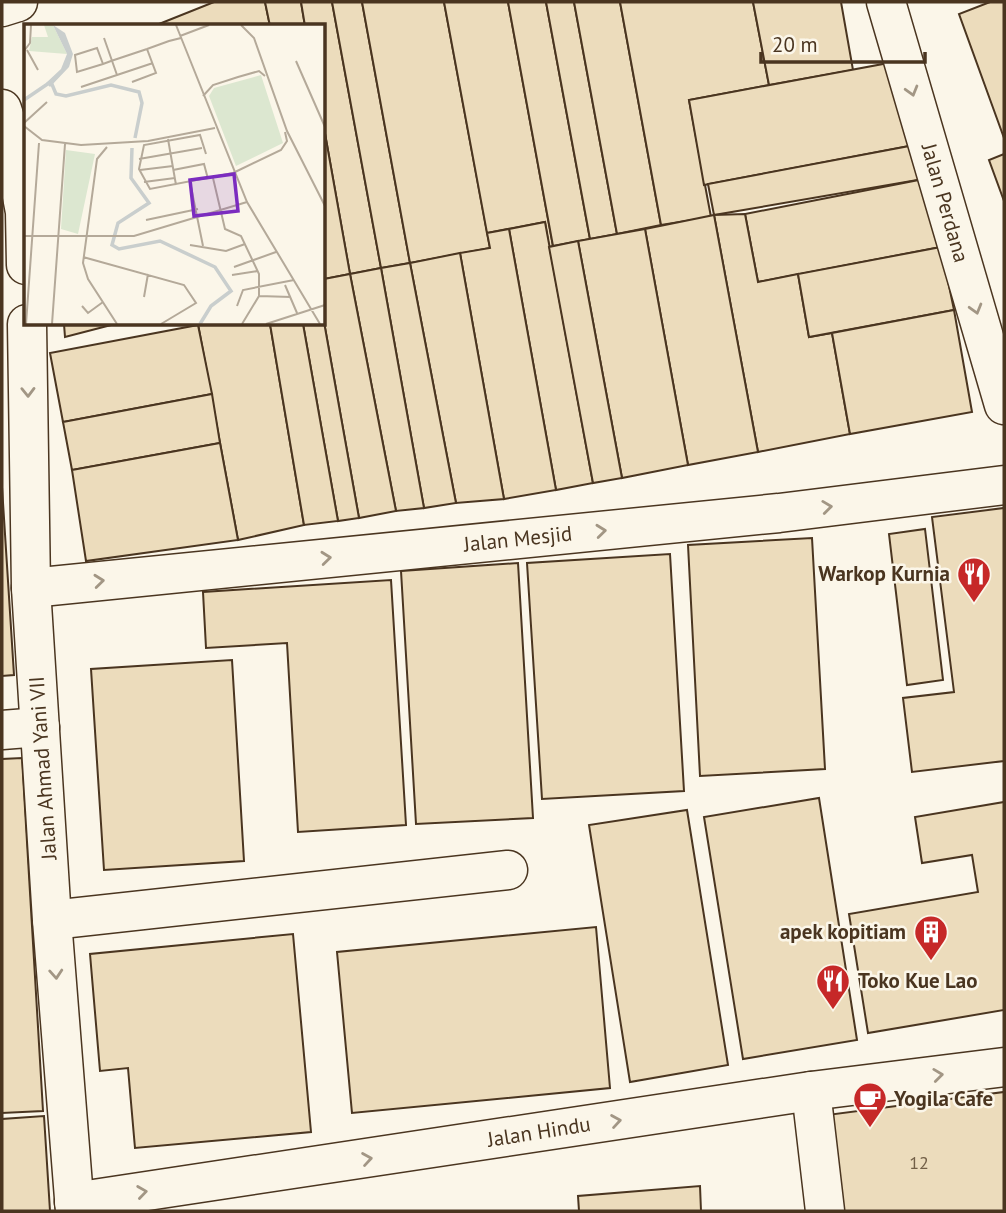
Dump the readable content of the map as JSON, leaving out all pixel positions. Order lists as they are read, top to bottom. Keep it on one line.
{"streets":{"street":["Jalan Perdana","Jalan Mesjid","Jalan Ahmad Yani VII","Jalan Hindu"]},"crossings":[["Jalan Mesjid","Jalan Ahmad Yani VII"],["Jalan Ahmad Yani VII","Jalan Hindu"]],"one_way":["Jalan Perdana","Jalan Ahmad Yani VII"],"places":{"restaurant":["Warkop Kurnia","Toko Kue Lao"],"building":["apek kopitiam"],"cafe":["Yogila Cafe"]},"house_numbers":["12"],"scale_bar":"20 m"}
